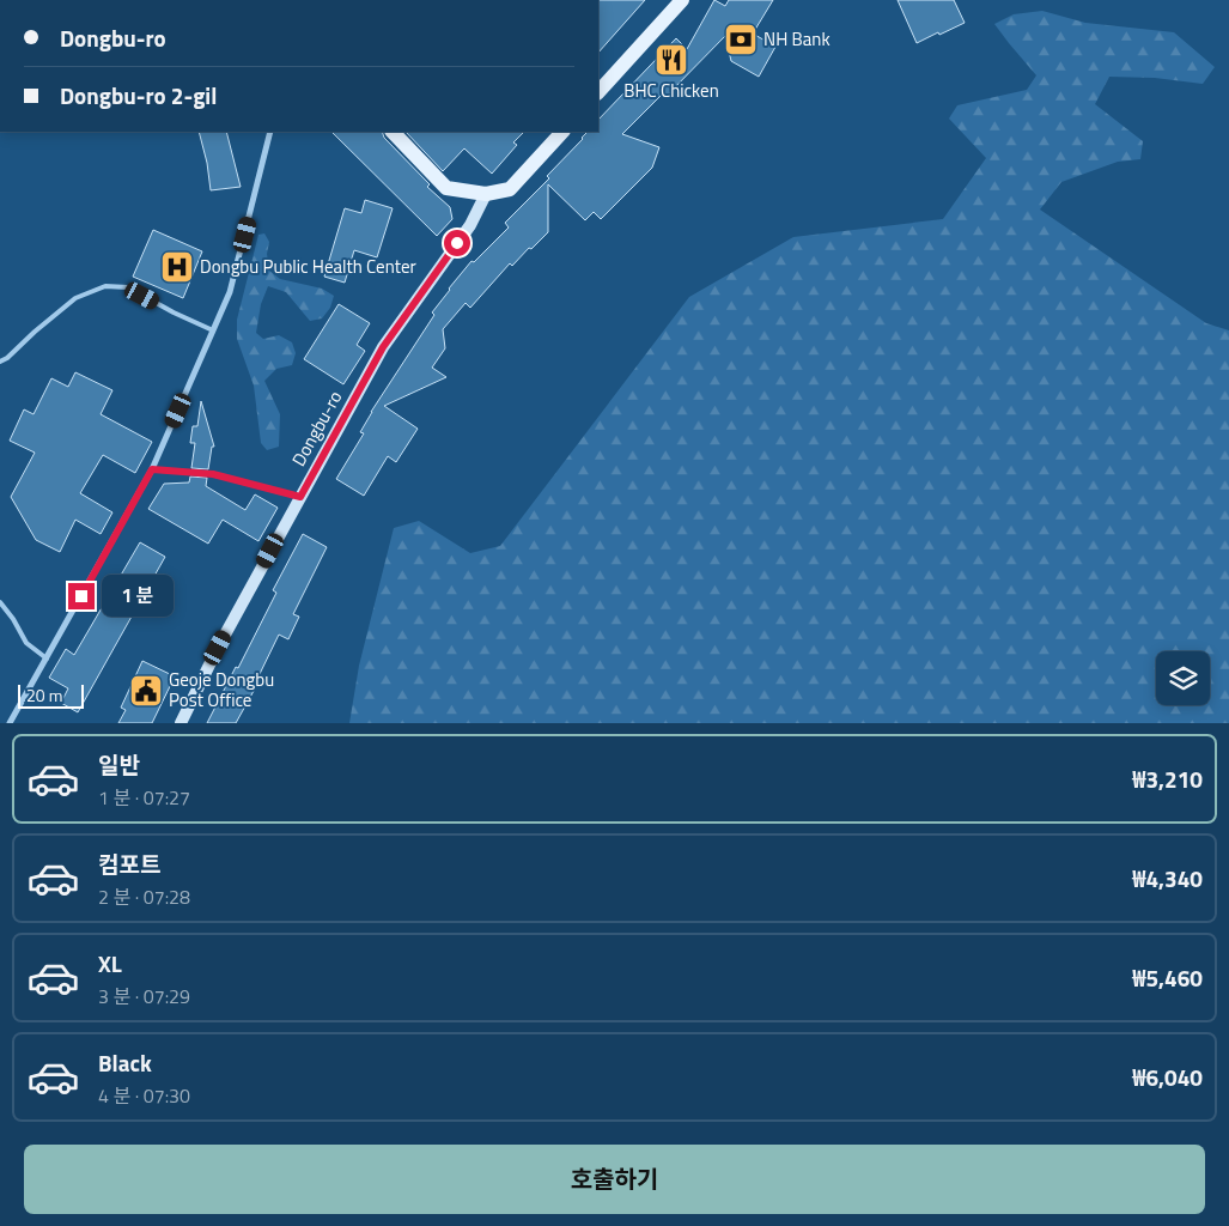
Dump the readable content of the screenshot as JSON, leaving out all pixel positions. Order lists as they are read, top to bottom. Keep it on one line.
{"streets":{"street":["Dongbu-ro"]},"places":{"bank":["NH Bank"],"restaurant":["BHC Chicken"],"hospital":["Dongbu Public Health Center"],"public building":["Geoje Dongbu Post Office"]},"scale_bar":"20 m","page":{"banner":["Dongbu-ro","Dongbu-ro 2-gil"],"bubble":"1 분","scale":"20 m","list":[{"name":"일반","note":"1 분 · 07:27","value":"₩3,210"},{"name":"컴포트","note":"2 분 · 07:28","value":"₩4,340"},{"name":"XL","note":"3 분 · 07:29","value":"₩5,460"},{"name":"Black","note":"4 분 · 07:30","value":"₩6,040"}],"buttons":"호출하기"}}
